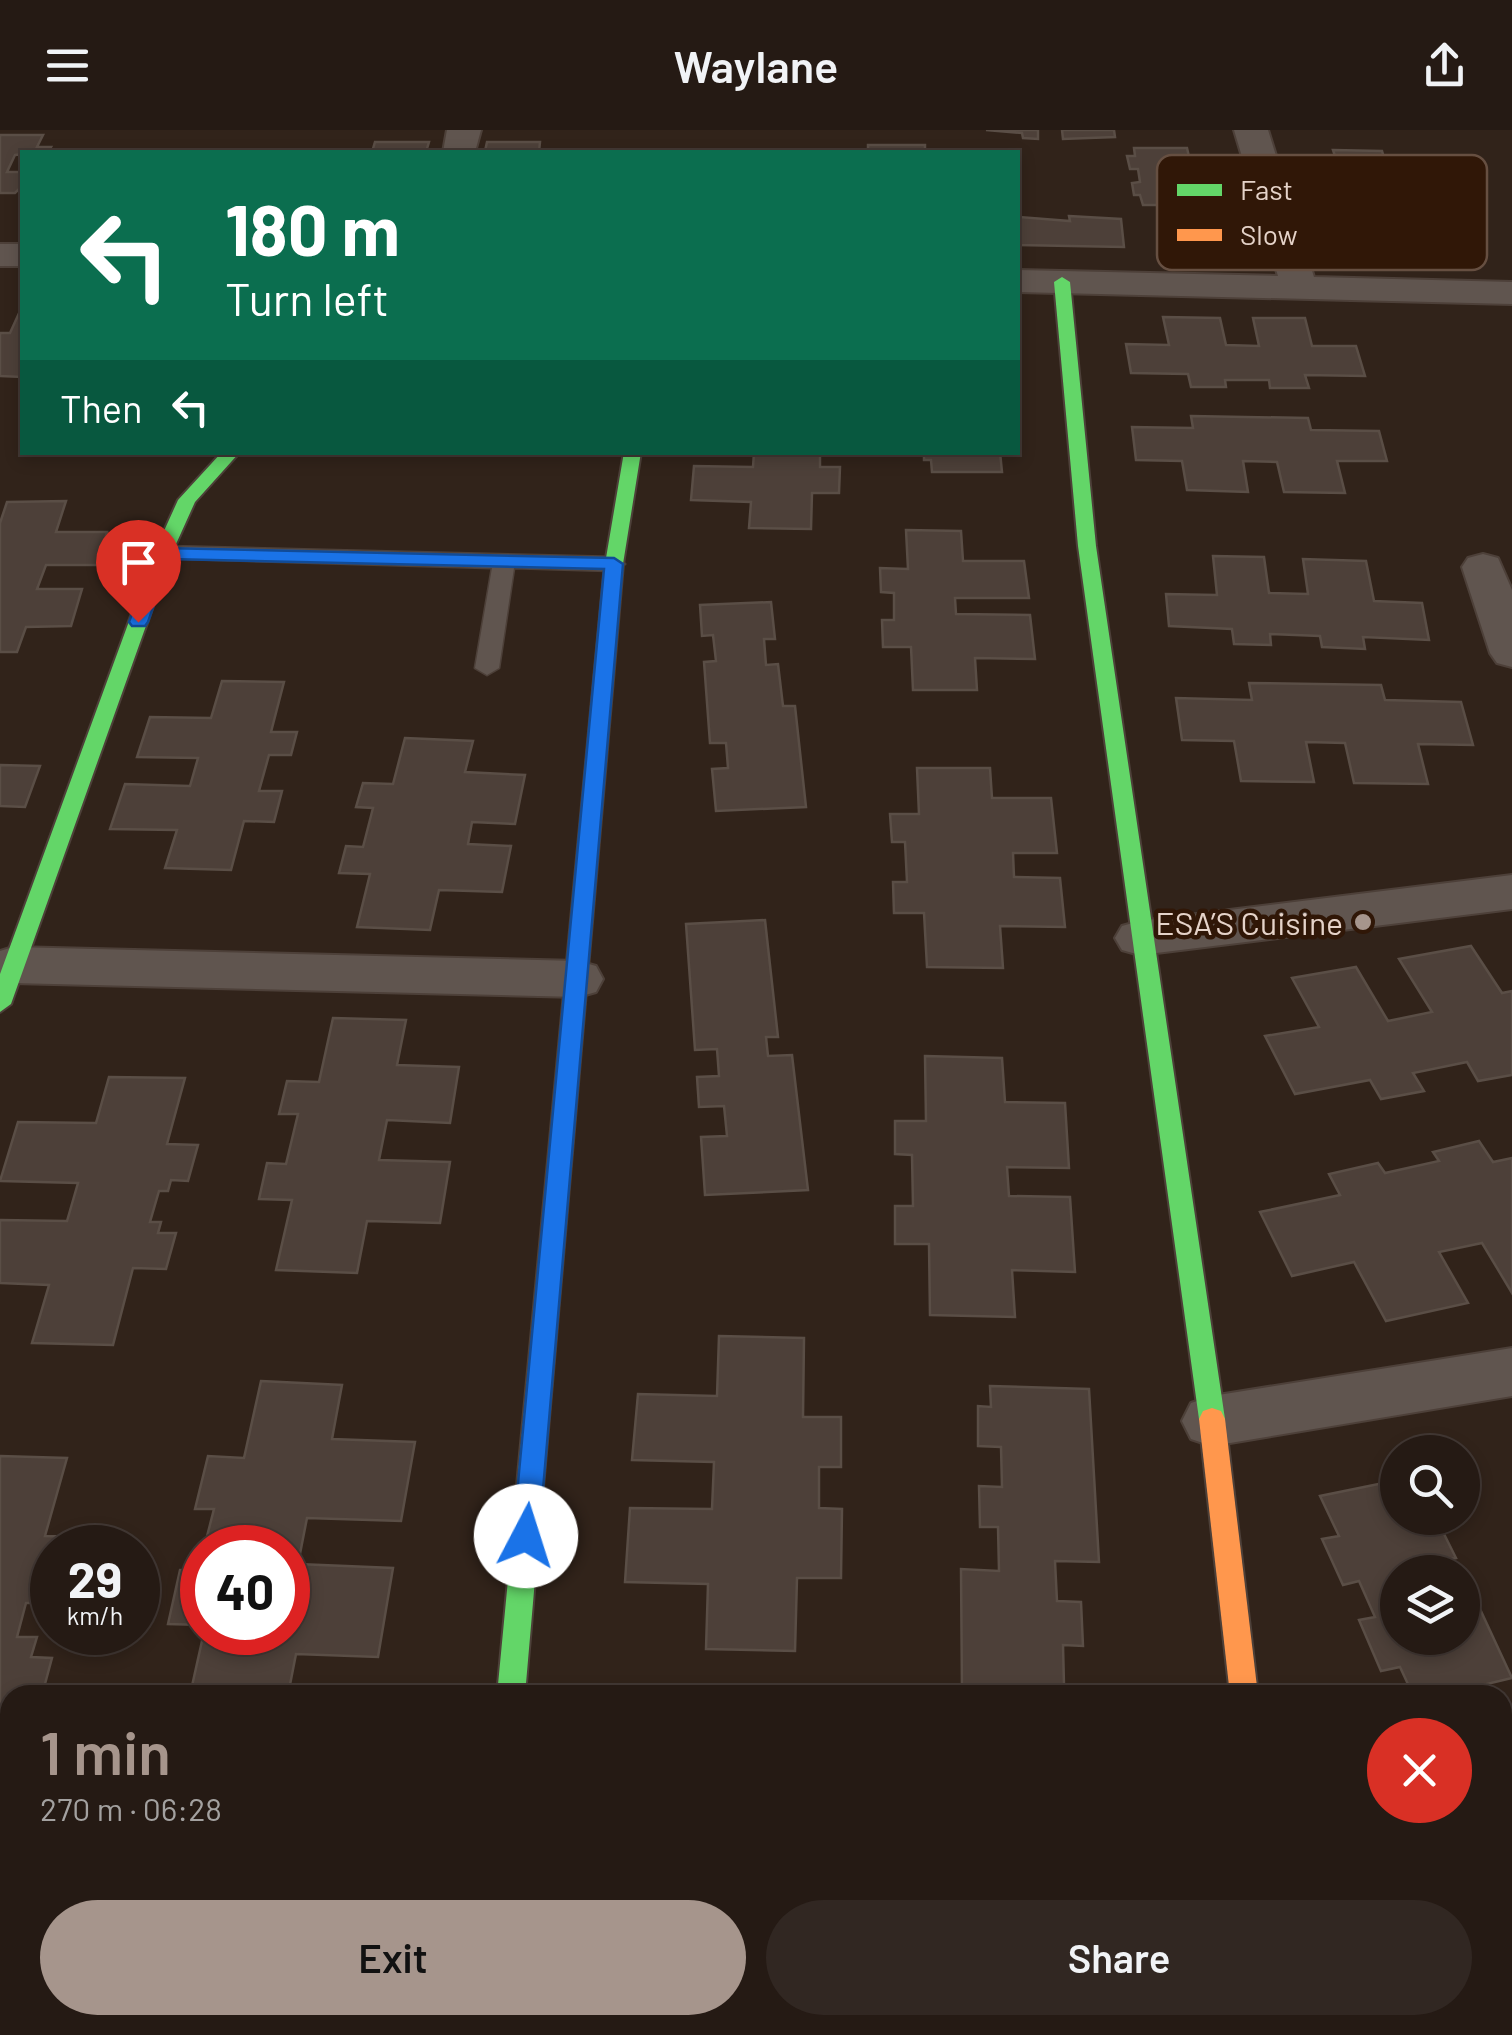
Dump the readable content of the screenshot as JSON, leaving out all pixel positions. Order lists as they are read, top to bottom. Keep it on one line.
{"places":["ESA’S Cuisine"],"legend":["Fast","Slow"],"page":{"header":"Waylane","turn":["180 m","Turn left"],"then":"Then","speed":"29 km/h","limit":"40","heading":["1 min","270 m · 06:28"],"buttons":["Exit","Share"]}}
